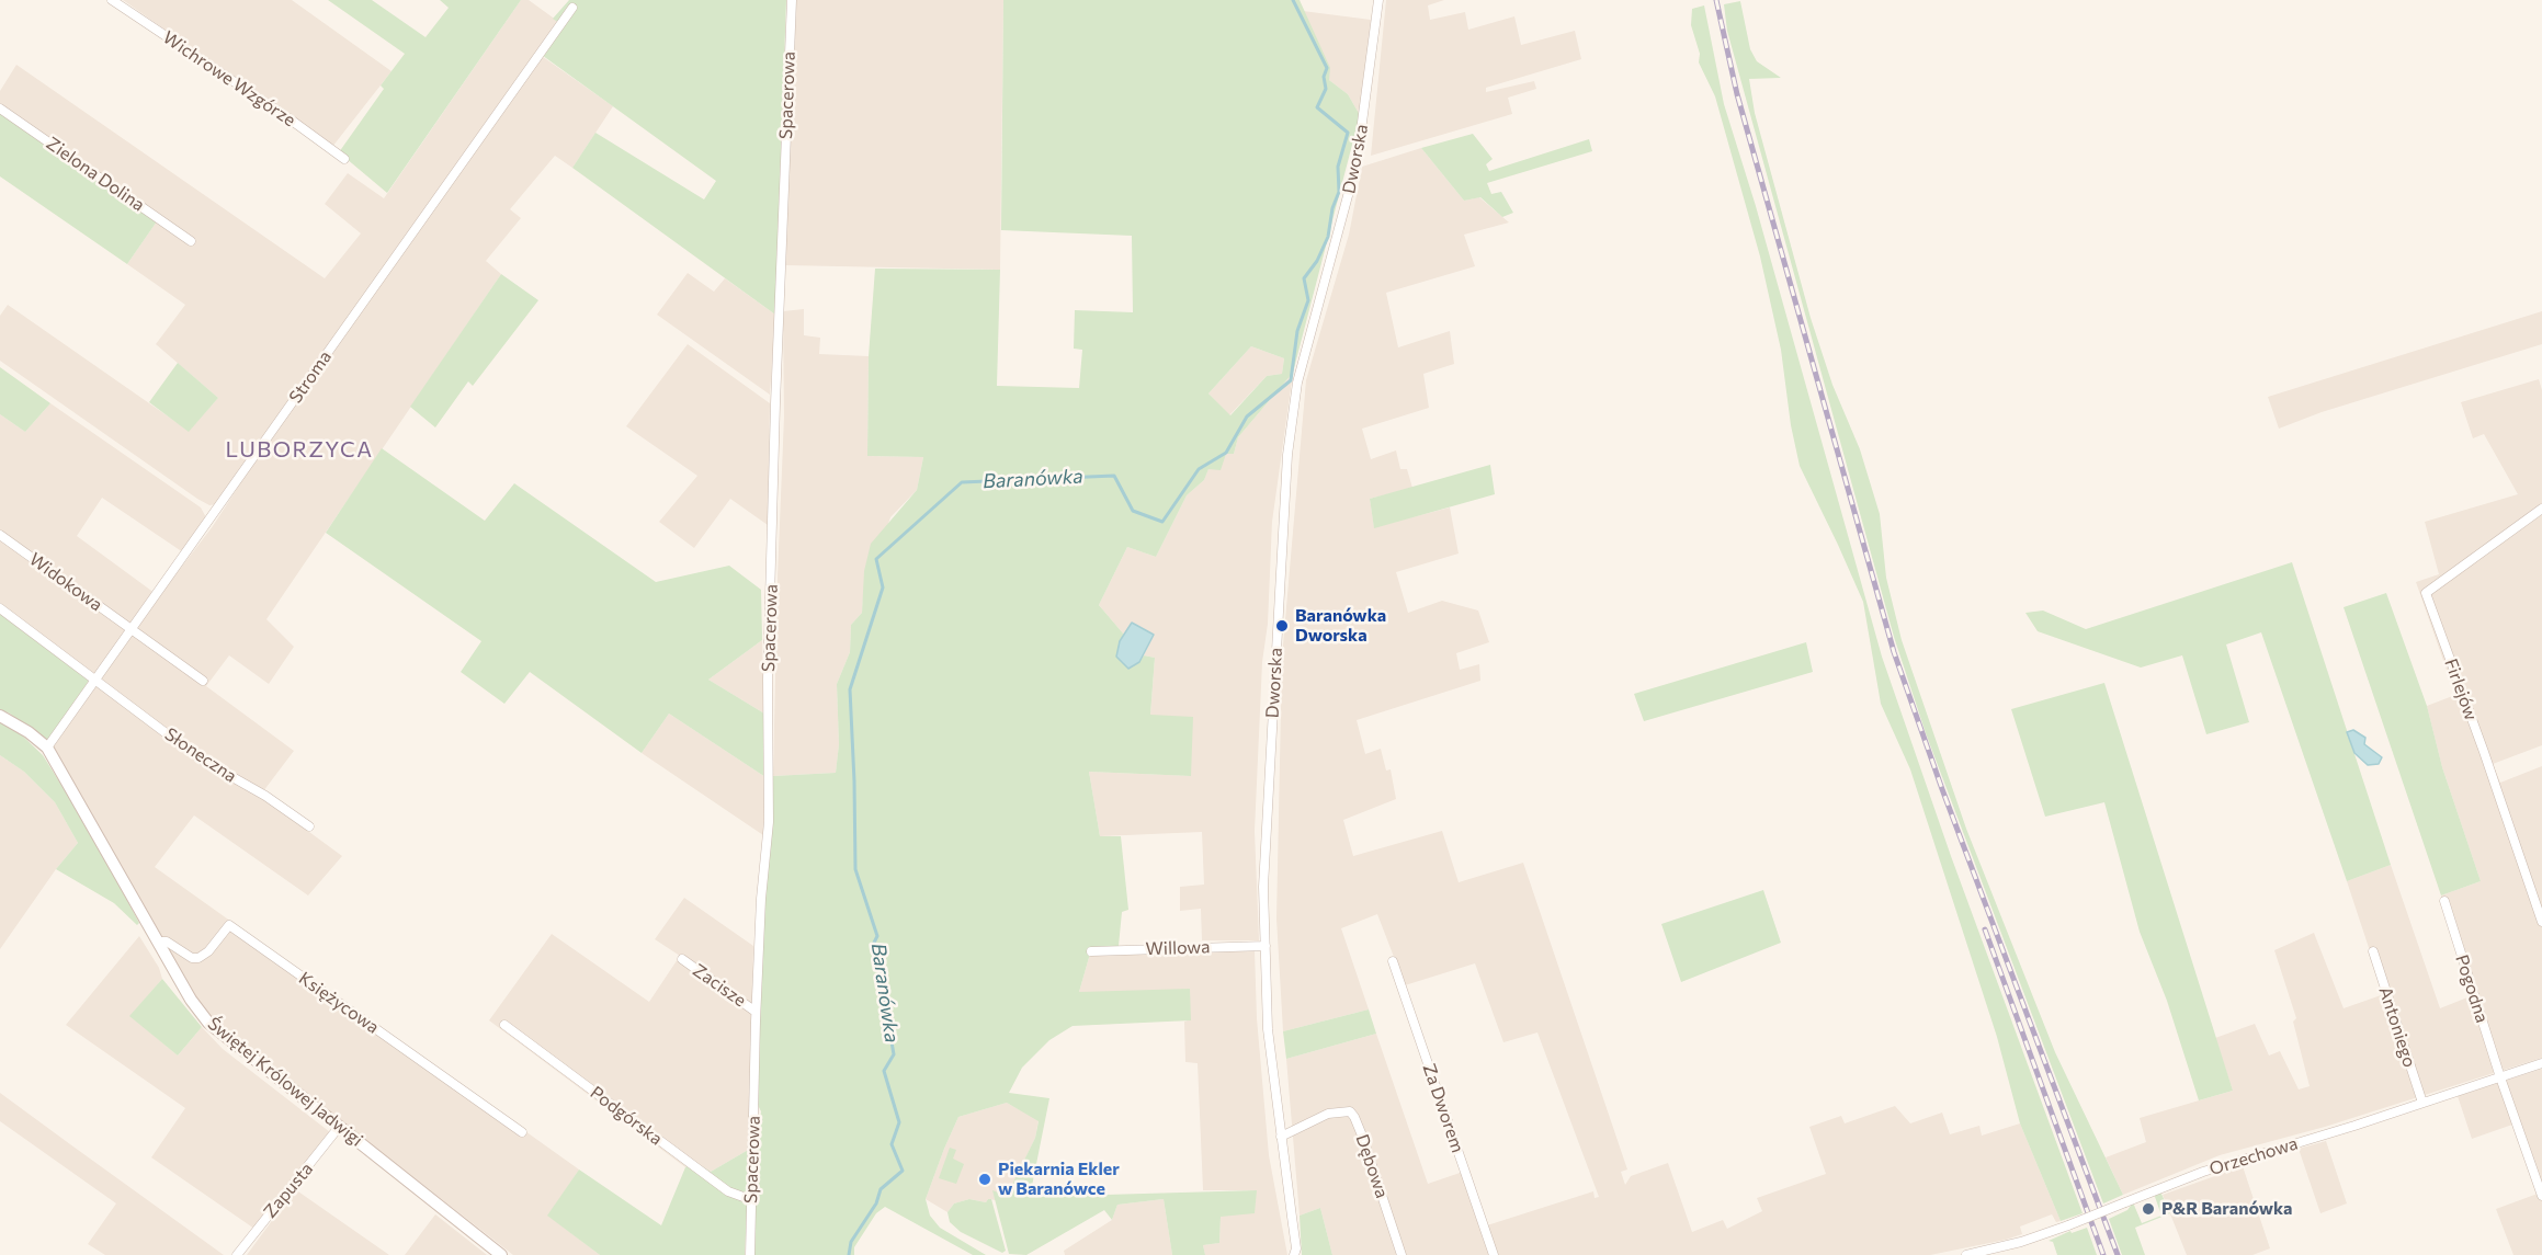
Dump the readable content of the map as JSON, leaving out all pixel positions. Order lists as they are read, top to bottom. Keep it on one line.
{"streets":{"street":["Wichrowe Wzgórze","Spacerowa","Dworska","Zielona Dolina","Stroma","Widokowa","Firlejów","Słoneczna","Willowa","Zacisze","Pogodna","Księżycowa","Antoniego","Świętej Królowej Jadwigi","Za Dworem","Podgórska","Orzechowa","Dębowa","Zapusta"]},"crossings":[["Spacerowa","Zacisze"],["Spacerowa","Podgórska"],["Dworska","Willowa"],["Dworska","Dębowa"],["Stroma","Widokowa"],["Stroma","Słoneczna"],["Stroma","Świętej Królowej Jadwigi"],["Pogodna","Orzechowa"],["Księżycowa","Świętej Królowej Jadwigi"],["Antoniego","Orzechowa"],["Świętej Królowej Jadwigi","Zapusta"]],"districts":["LUBORZYCA"],"water":["Baranówka"],"places":["Baranówka Dworska","Piekarnia Ekler w Baranówce","P&R Baranówka"]}
